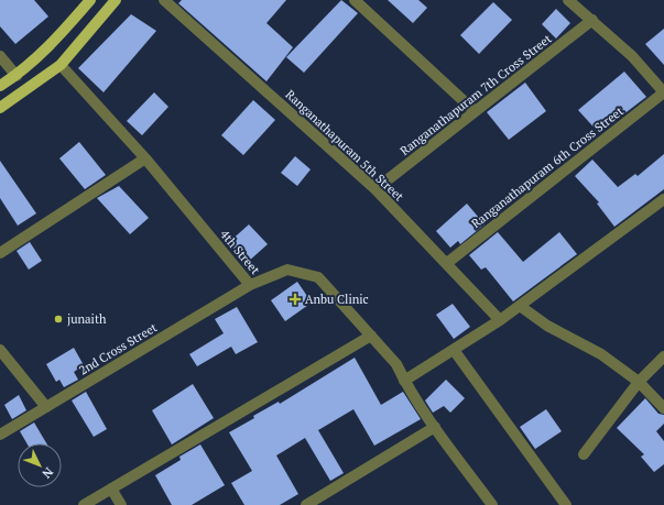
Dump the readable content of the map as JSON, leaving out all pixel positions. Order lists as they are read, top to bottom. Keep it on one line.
{"streets":{"street":["Ranganathapuram 7th Cross Street","Ranganathapuram 5th Street","Ranganathapuram 6th Cross Street","4th Street","2nd Cross Street"]},"crossings":[["Ranganathapuram 7th Cross Street","Ranganathapuram 5th Street"],["Ranganathapuram 5th Street","Ranganathapuram 6th Cross Street"],["4th Street","2nd Cross Street"]],"places":{"health":["Anbu Clinic"],"other":["junaith"]},"north":"bottom right"}
